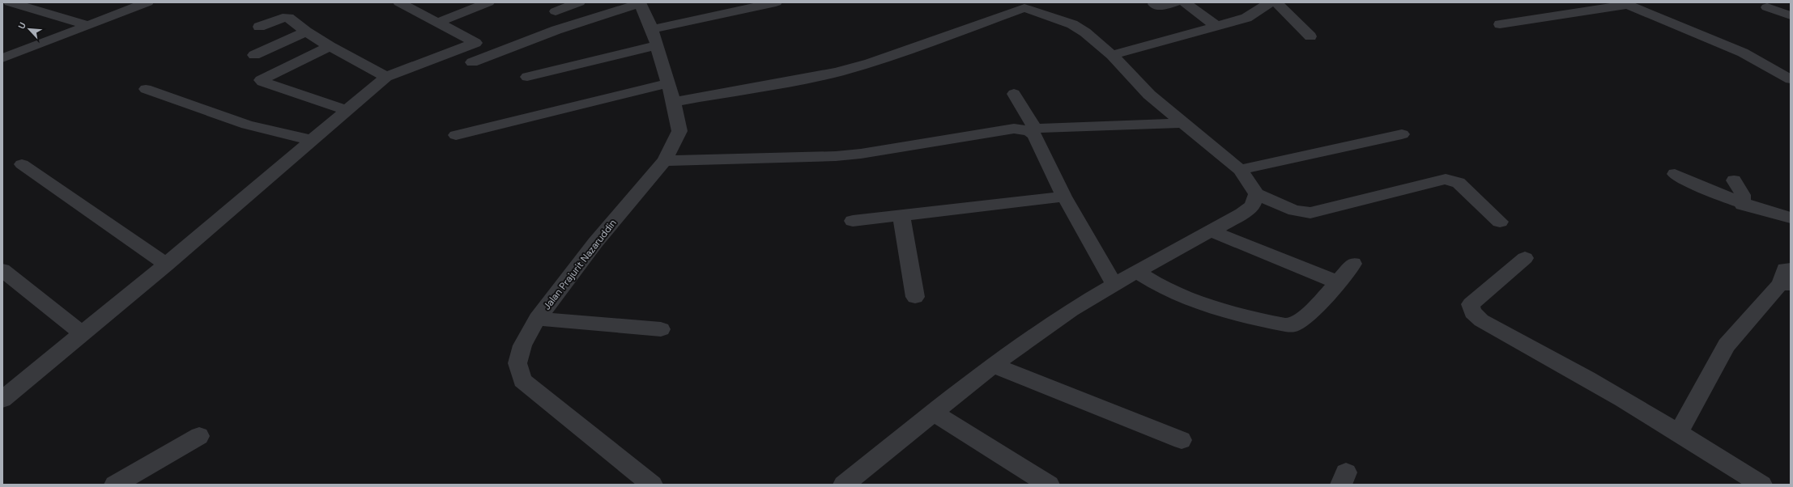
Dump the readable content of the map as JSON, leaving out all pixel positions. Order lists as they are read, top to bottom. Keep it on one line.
{"streets":{"street":["Jalan Prajurit Nazaruddin"]},"north":"top left"}
